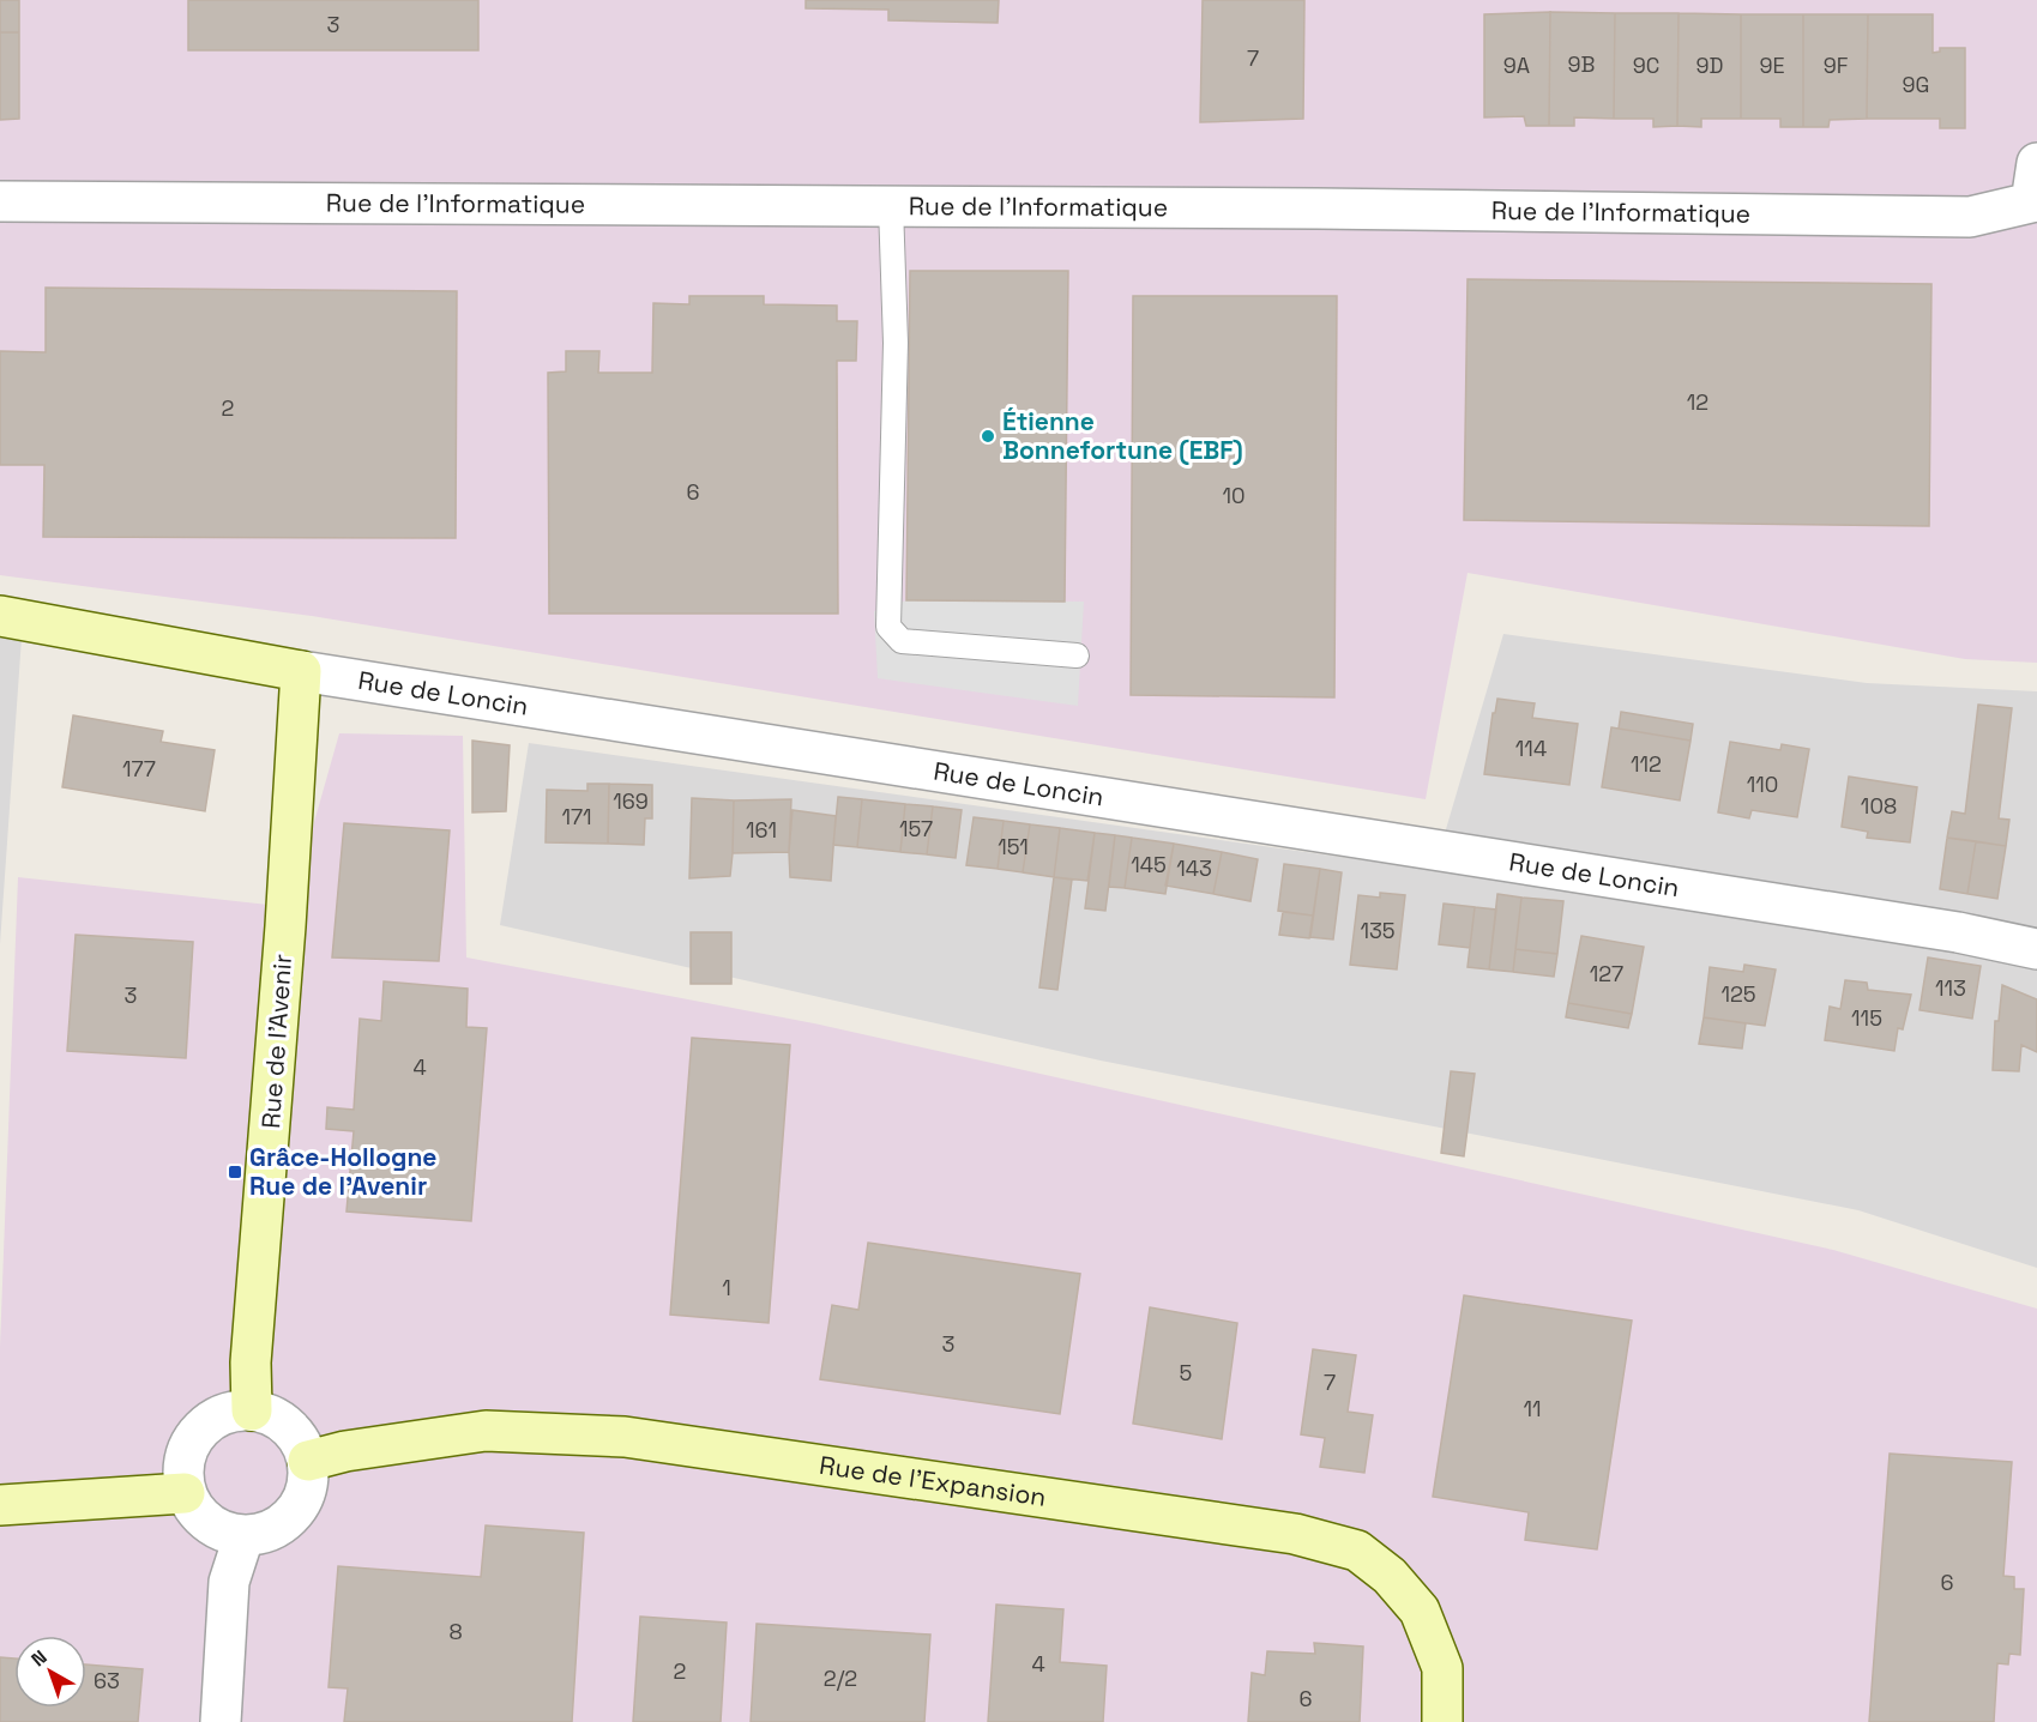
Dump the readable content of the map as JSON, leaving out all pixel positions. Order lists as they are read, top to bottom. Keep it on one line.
{"streets":{"street":["Rue de l'Informatique","Rue de Loncin","Rue de l'Avenir","Rue de l'Expansion"]},"crossings":[["Rue de Loncin","Rue de l'Avenir"],["Rue de l'Avenir","Rue de l'Expansion"]],"places":{"other":["Étienne Bonnefortune (EBF)"],"transit":["Grâce-Hollogne Rue de l'Avenir"]},"house_numbers":["3","7","9B","9A","9C","9D","9E","9F","9G","12","2","6","10","114","112","177","110","169","108","171","157","161","151","145","143","135","127","113","125","3","115","4","1","3","5","7","11","6","8","4","2","2/2","63","6"],"north":"top left"}
